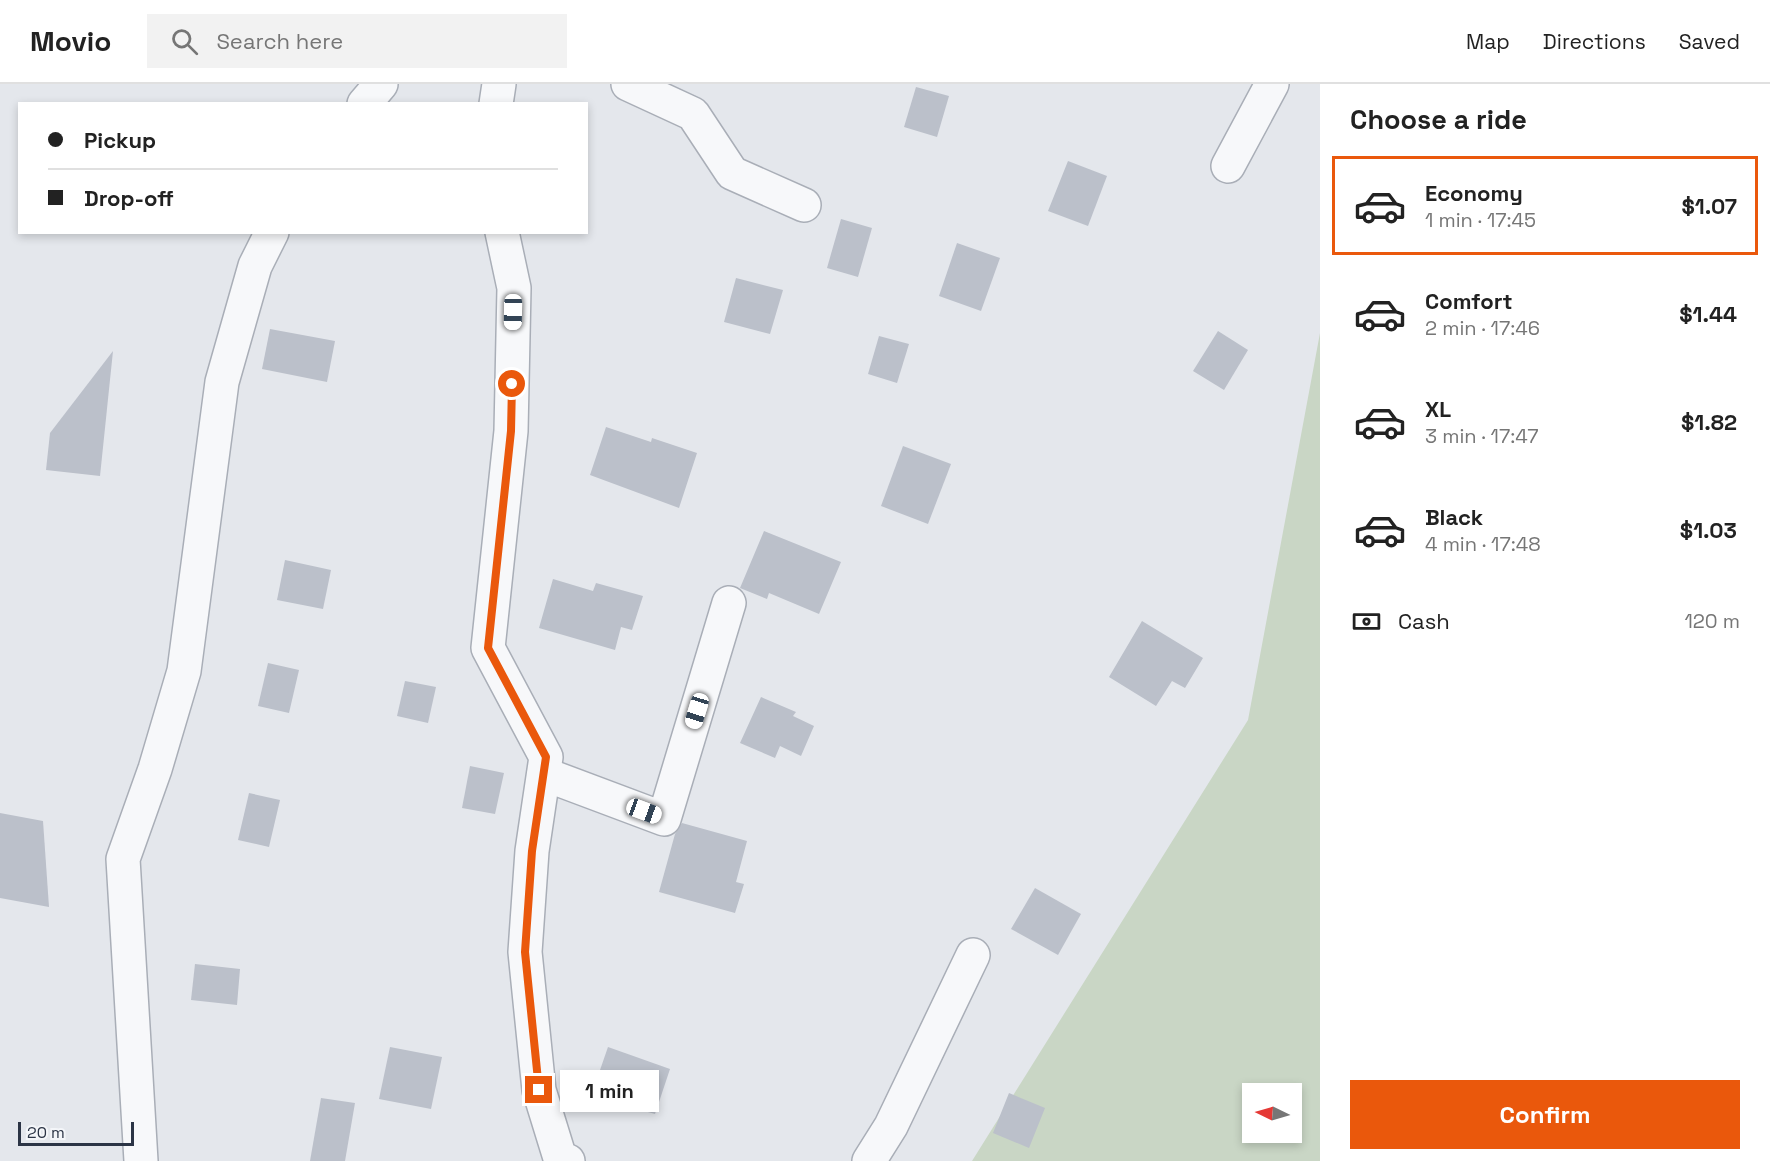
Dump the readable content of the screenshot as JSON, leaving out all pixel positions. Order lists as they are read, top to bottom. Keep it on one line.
{"scale_bar":"20 m","north":"left","page":{"header":"Movio","search":"Search here","nav":["Map","Directions","Saved"],"heading":"Choose a ride","banner":["Pickup","Drop-off"],"list":[{"name":"Economy","note":"1 min · 17:45","value":"$1.07"},{"name":"Comfort","note":"2 min · 17:46","value":"$1.44"},{"name":"XL","note":"3 min · 17:47","value":"$1.82"},{"name":"Black","note":"4 min · 17:48","value":"$1.03"}],"pay":["Cash","120 m"],"buttons":"Confirm","bubble":"1 min","scale":"20 m"}}
